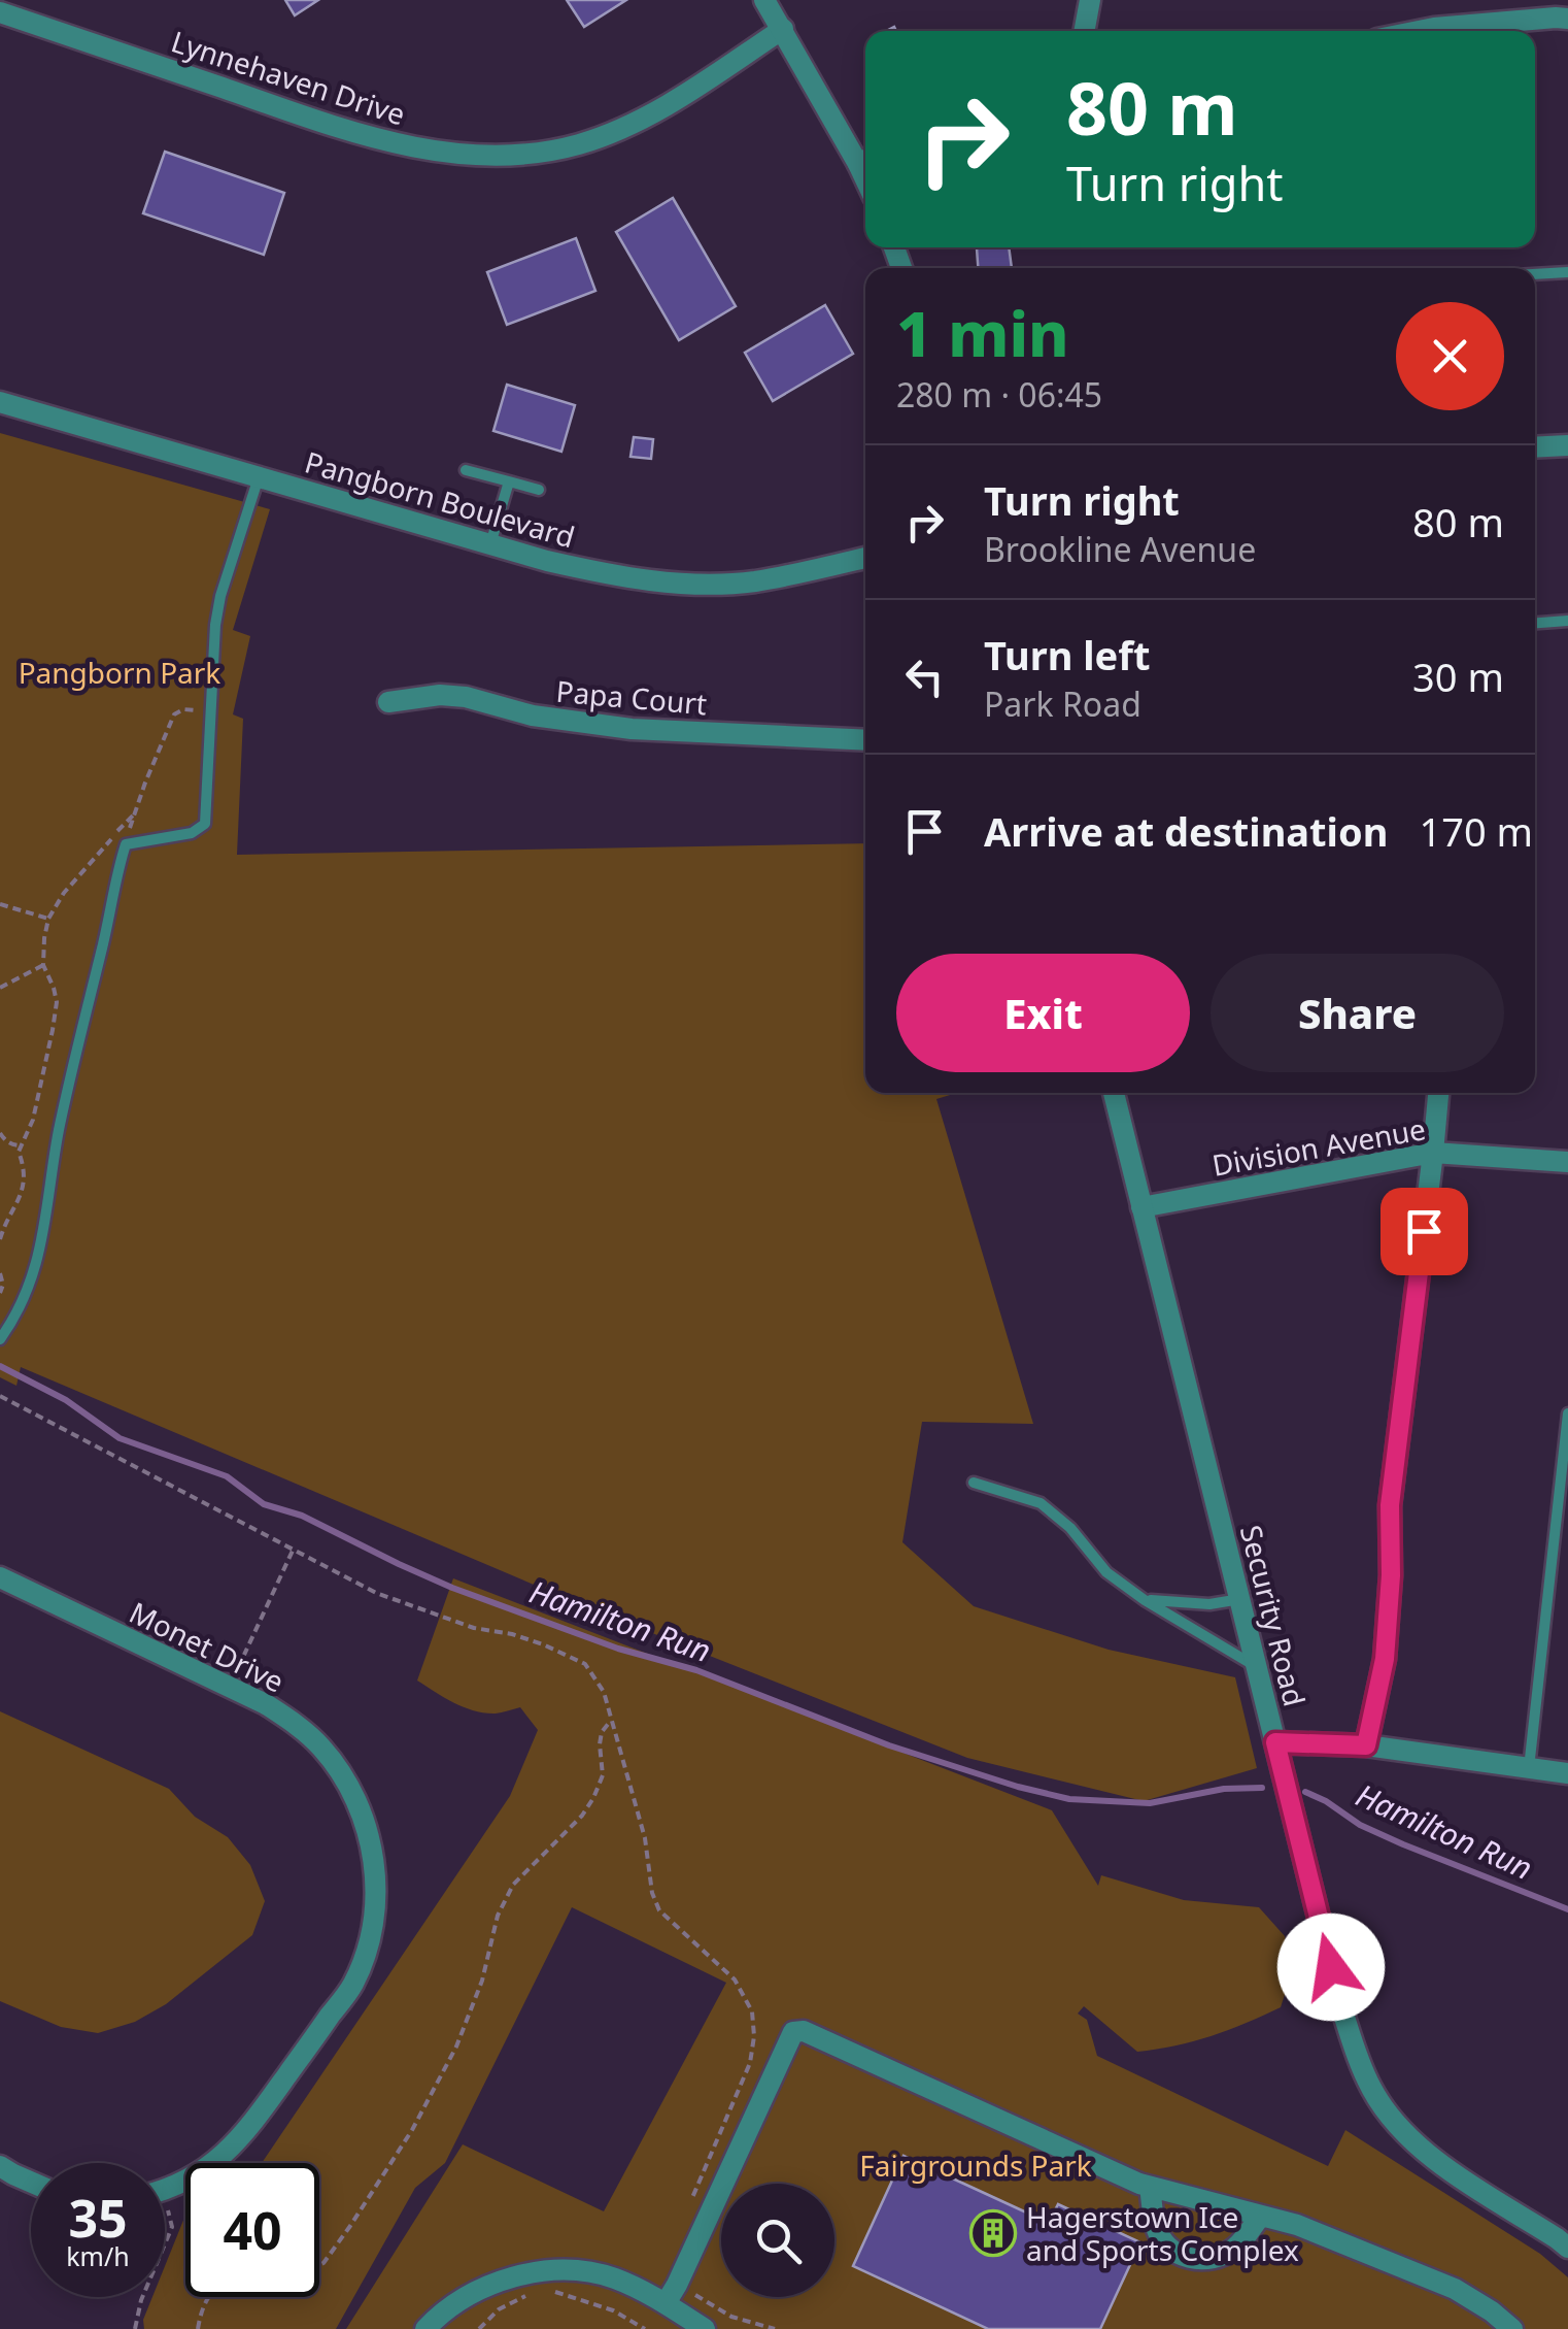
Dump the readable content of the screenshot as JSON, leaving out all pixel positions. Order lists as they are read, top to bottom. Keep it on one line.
{"streets":{"street":["Lynnehaven Drive","Pangborn Boulevard","Papa Court","Division Avenue","Security Road","Monet Drive"]},"crossings":[["Division Avenue","Security Road"]],"water":["Hamilton Run"],"parks":["Pangborn Park","Fairgrounds Park"],"places":{"building":["Hagerstown Ice and Sports Complex"]},"page":{"turn":["80 m","Turn right"],"heading":["1 min","280 m · 06:45"],"list":[{"name":"Turn right","note":"Brookline Avenue","value":"80 m"},{"name":"Turn left","note":"Park Road","value":"30 m"},{"name":"Arrive at destination","value":"170 m"}],"buttons":["Exit","Share"],"speed":"35 km/h","limit":"40"}}
